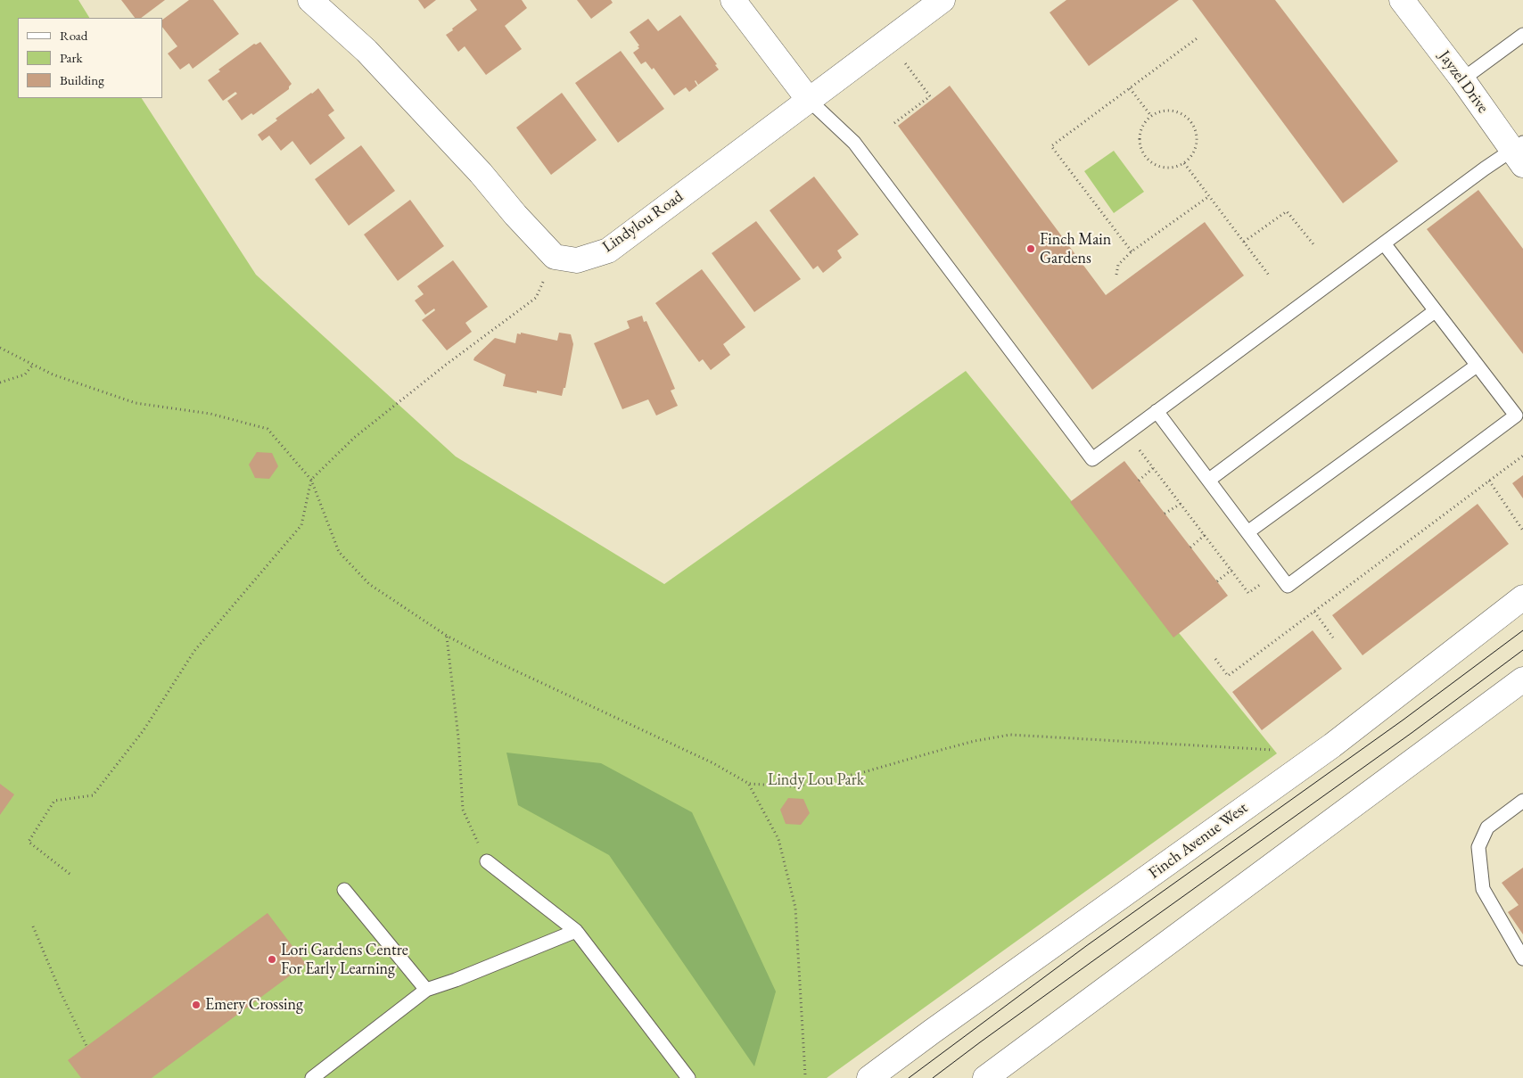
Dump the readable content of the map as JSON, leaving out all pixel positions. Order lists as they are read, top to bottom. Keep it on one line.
{"streets":{"main road":["Jayzel Drive","Lindylou Road","Finch Avenue West"]},"parks":["Lindy Lou Park"],"places":["Finch Main Gardens","Lori Gardens Centre For Early Learning","Emery Crossing"],"legend":["Road","Park","Building"]}
